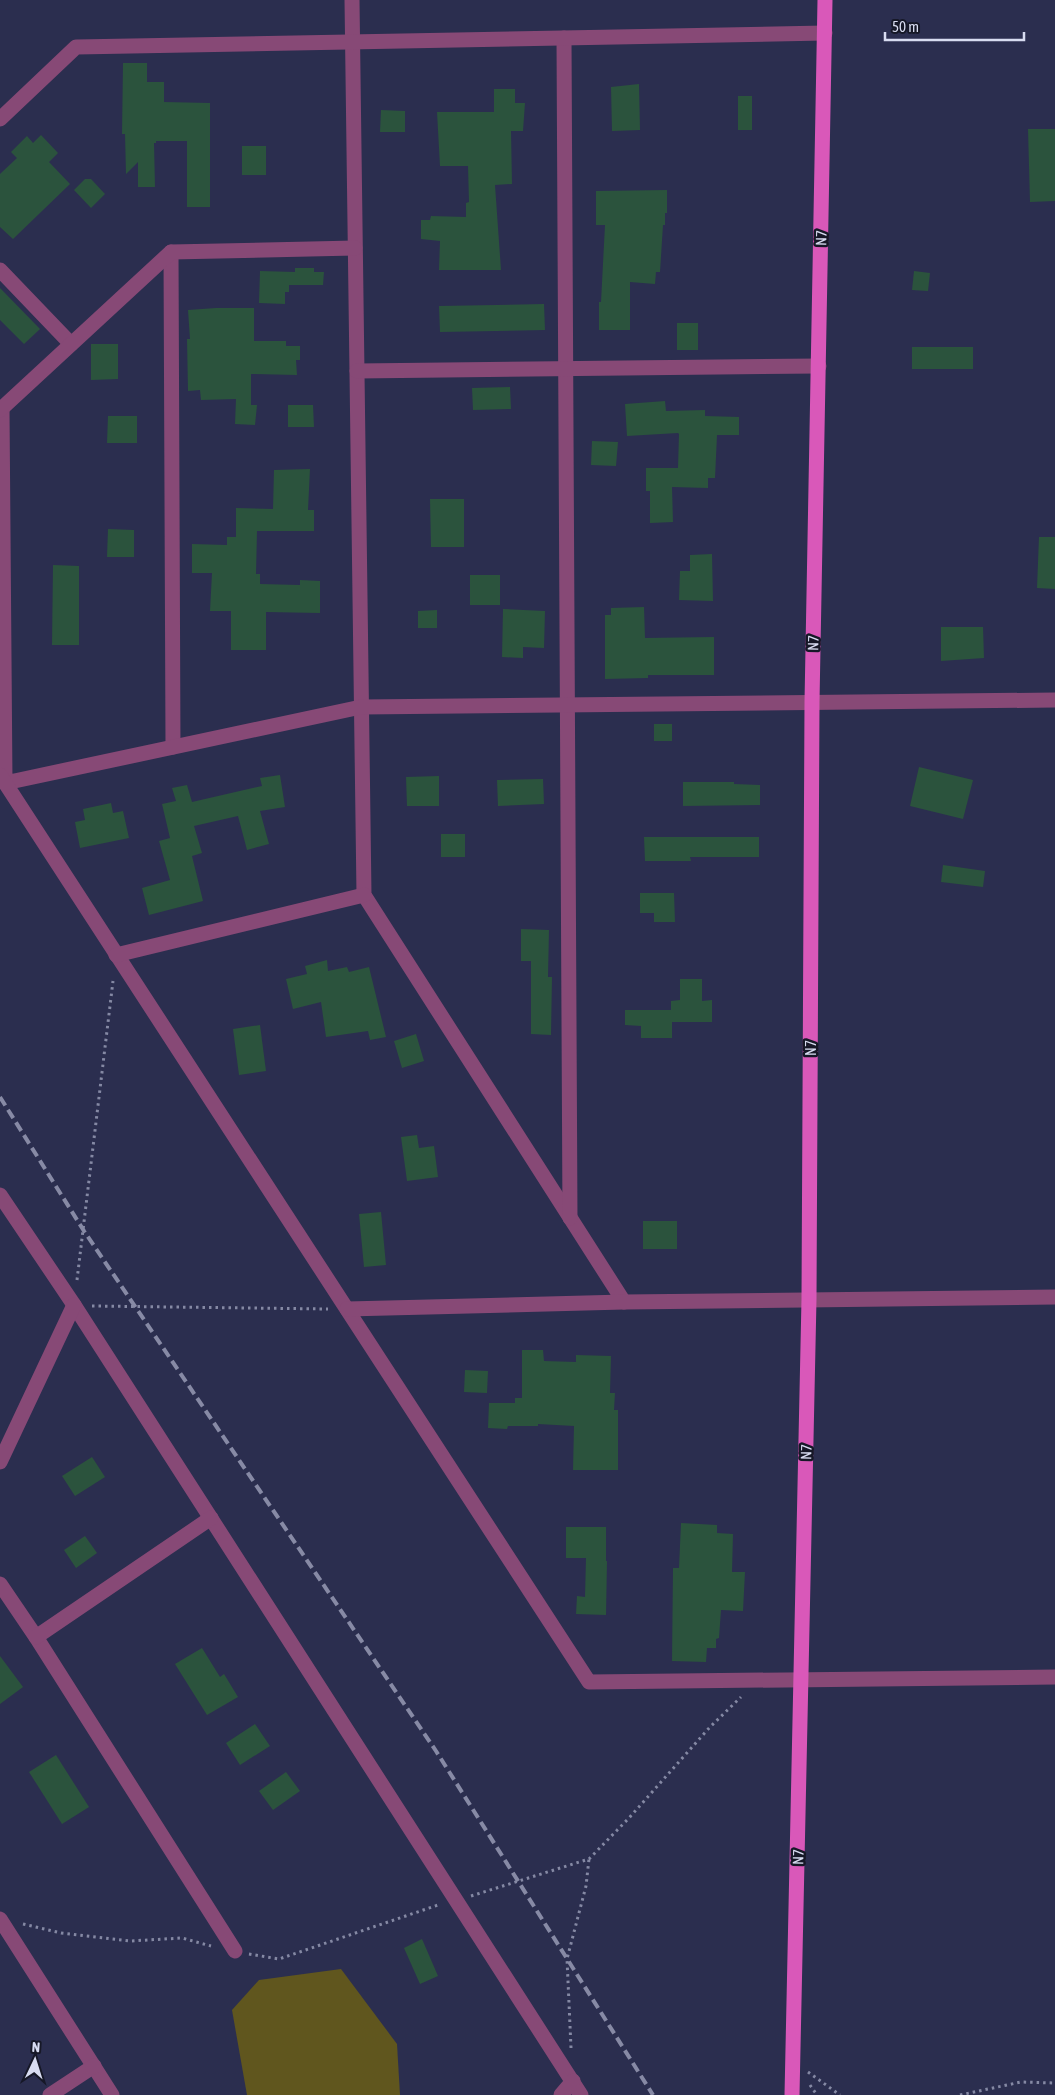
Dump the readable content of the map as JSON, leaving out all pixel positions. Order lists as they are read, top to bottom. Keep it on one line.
{"streets":{"main road":["N7"]},"scale_bar":"50 m","north":"top"}
